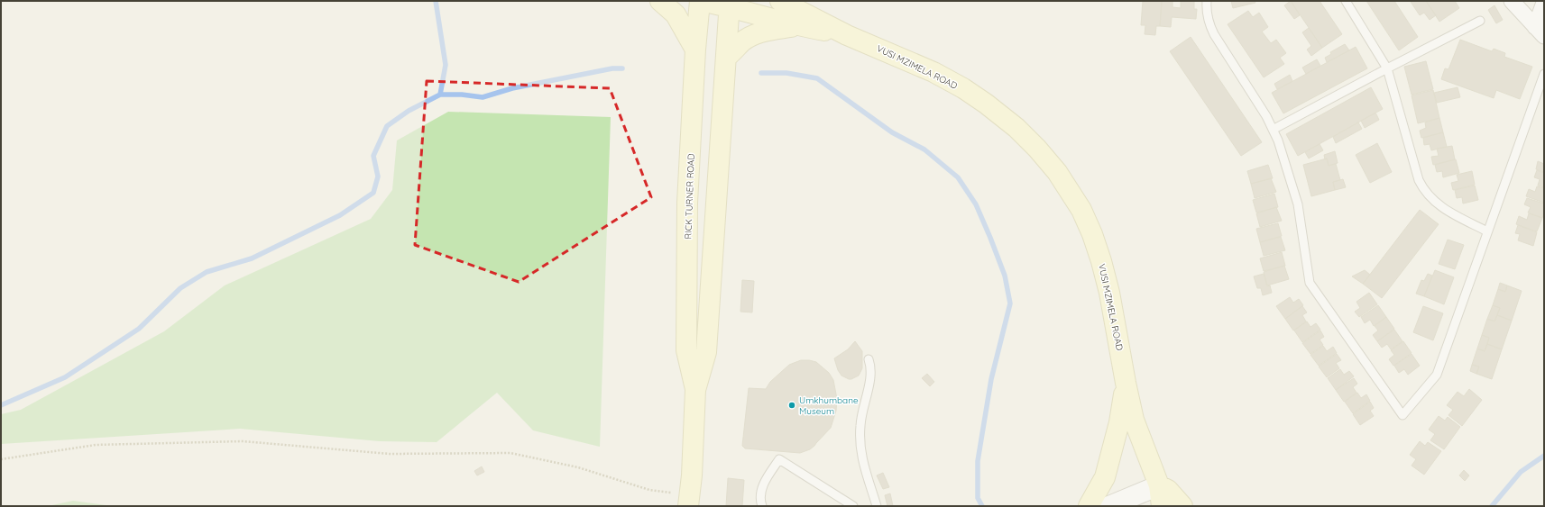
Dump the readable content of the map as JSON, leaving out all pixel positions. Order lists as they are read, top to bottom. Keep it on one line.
{"streets":{"main road":["VUSI MZIMELA ROAD","RICK TURNER ROAD"]},"crossings":[["VUSI MZIMELA ROAD","RICK TURNER ROAD"]],"places":["Umkhumbane Museum"]}
